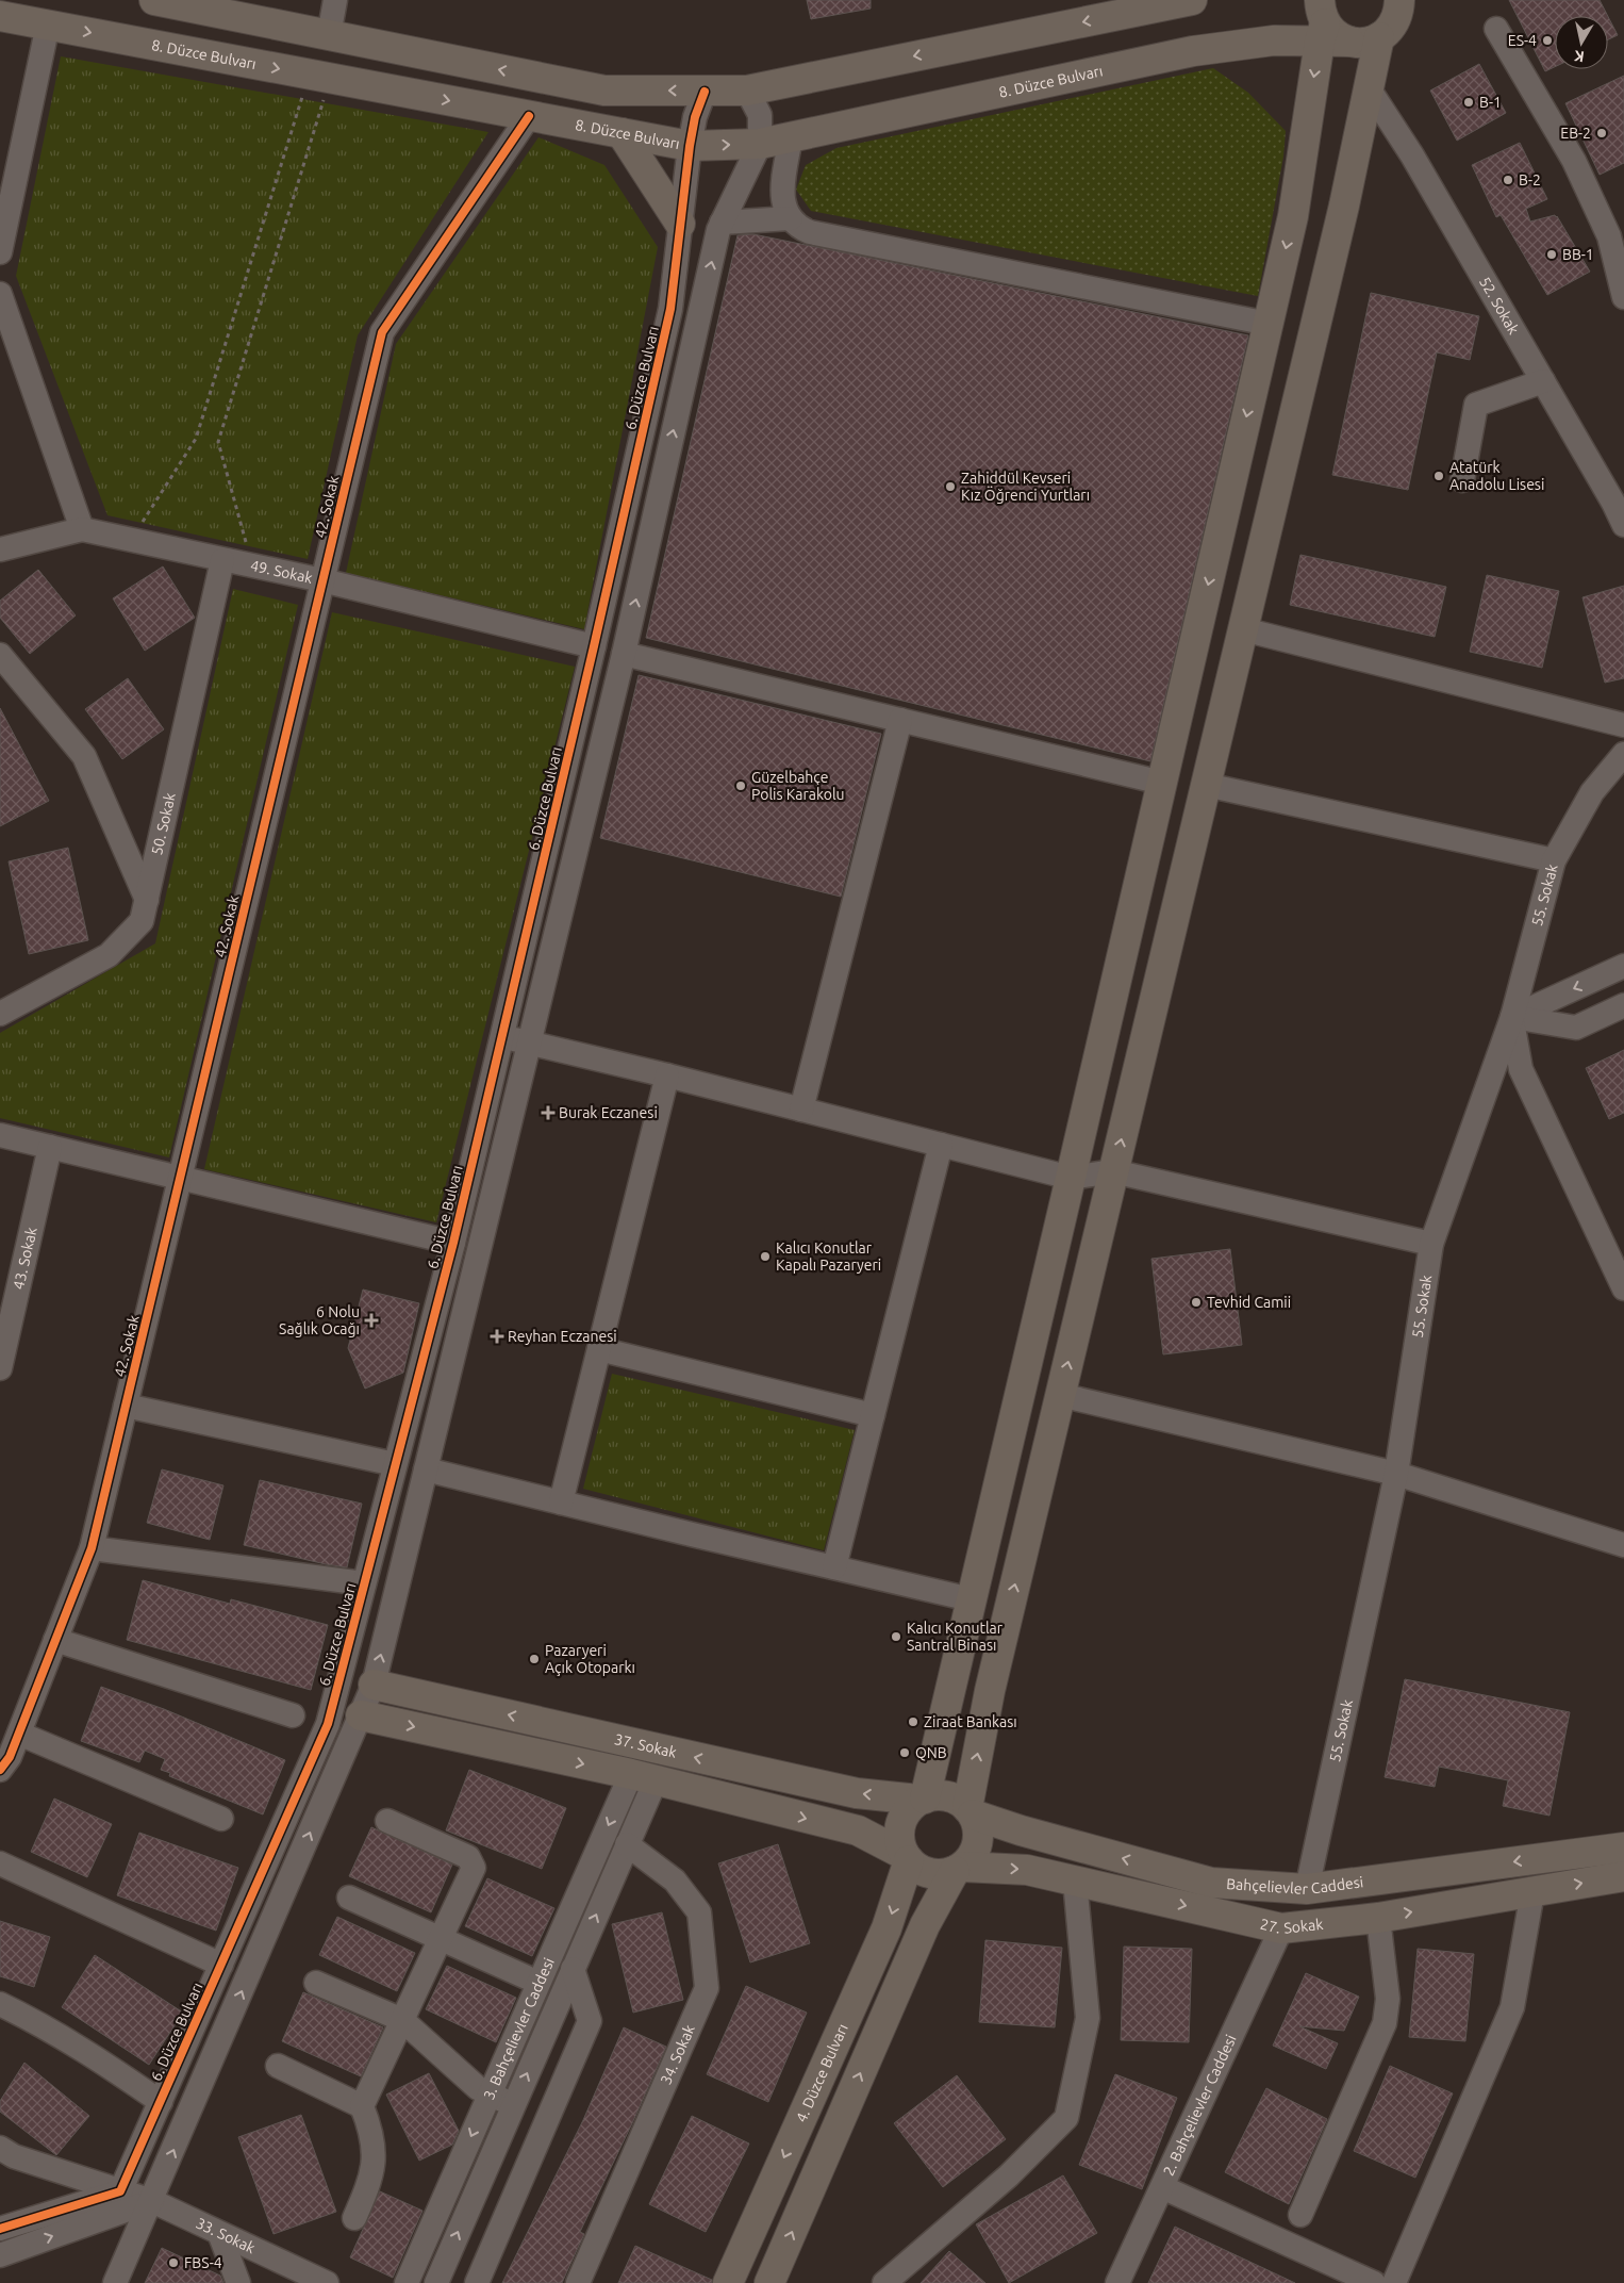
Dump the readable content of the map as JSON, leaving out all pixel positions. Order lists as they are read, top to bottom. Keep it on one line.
{"streets":{"main road":["8. Düzce Bulvarı","37. Sokak","Bahçelievler Caddesi","27. Sokak","4. Düzce Bulvarı"],"street":["52. Sokak","6. Düzce Bulvarı","42. Sokak","49. Sokak","50. Sokak","55. Sokak","43. Sokak","3. Bahçelievler Caddesi","34. Sokak","2. Bahçelievler Caddesi","33. Sokak"]},"crossings":[["8. Düzce Bulvarı","6. Düzce Bulvarı"],["8. Düzce Bulvarı","42. Sokak"],["6. Düzce Bulvarı","49. Sokak"],["6. Düzce Bulvarı","33. Sokak"],["42. Sokak","49. Sokak"],["49. Sokak","50. Sokak"],["55. Sokak","Bahçelievler Caddesi"],["37. Sokak","Bahçelievler Caddesi"],["37. Sokak","27. Sokak"],["37. Sokak","4. Düzce Bulvarı"],["Bahçelievler Caddesi","27. Sokak"],["Bahçelievler Caddesi","4. Düzce Bulvarı"],["27. Sokak","4. Düzce Bulvarı"],["27. Sokak","2. Bahçelievler Caddesi"],["3. Bahçelievler Caddesi","34. Sokak"]],"one_way":["Bahçelievler Caddesi","27. Sokak"],"places":{"other":["ES-4","B-1","EB-2","B-2","BB-1","Atatürk Anadolu Lisesi","Zahiddül Kevseri Kız Öğrenci Yurtları","Güzelbahçe Polis Karakolu","Kalıcı Konutlar Kapalı Pazaryeri","Tevhid Camii","Kalıcı Konutlar Santral Binası","Pazaryeri Açık Otoparkı","Ziraat Bankası","QNB","FBS-4"],"health":["Burak Eczanesi","6 Nolu Sağlık Ocağı","Reyhan Eczanesi"]},"north":"bottom"}
